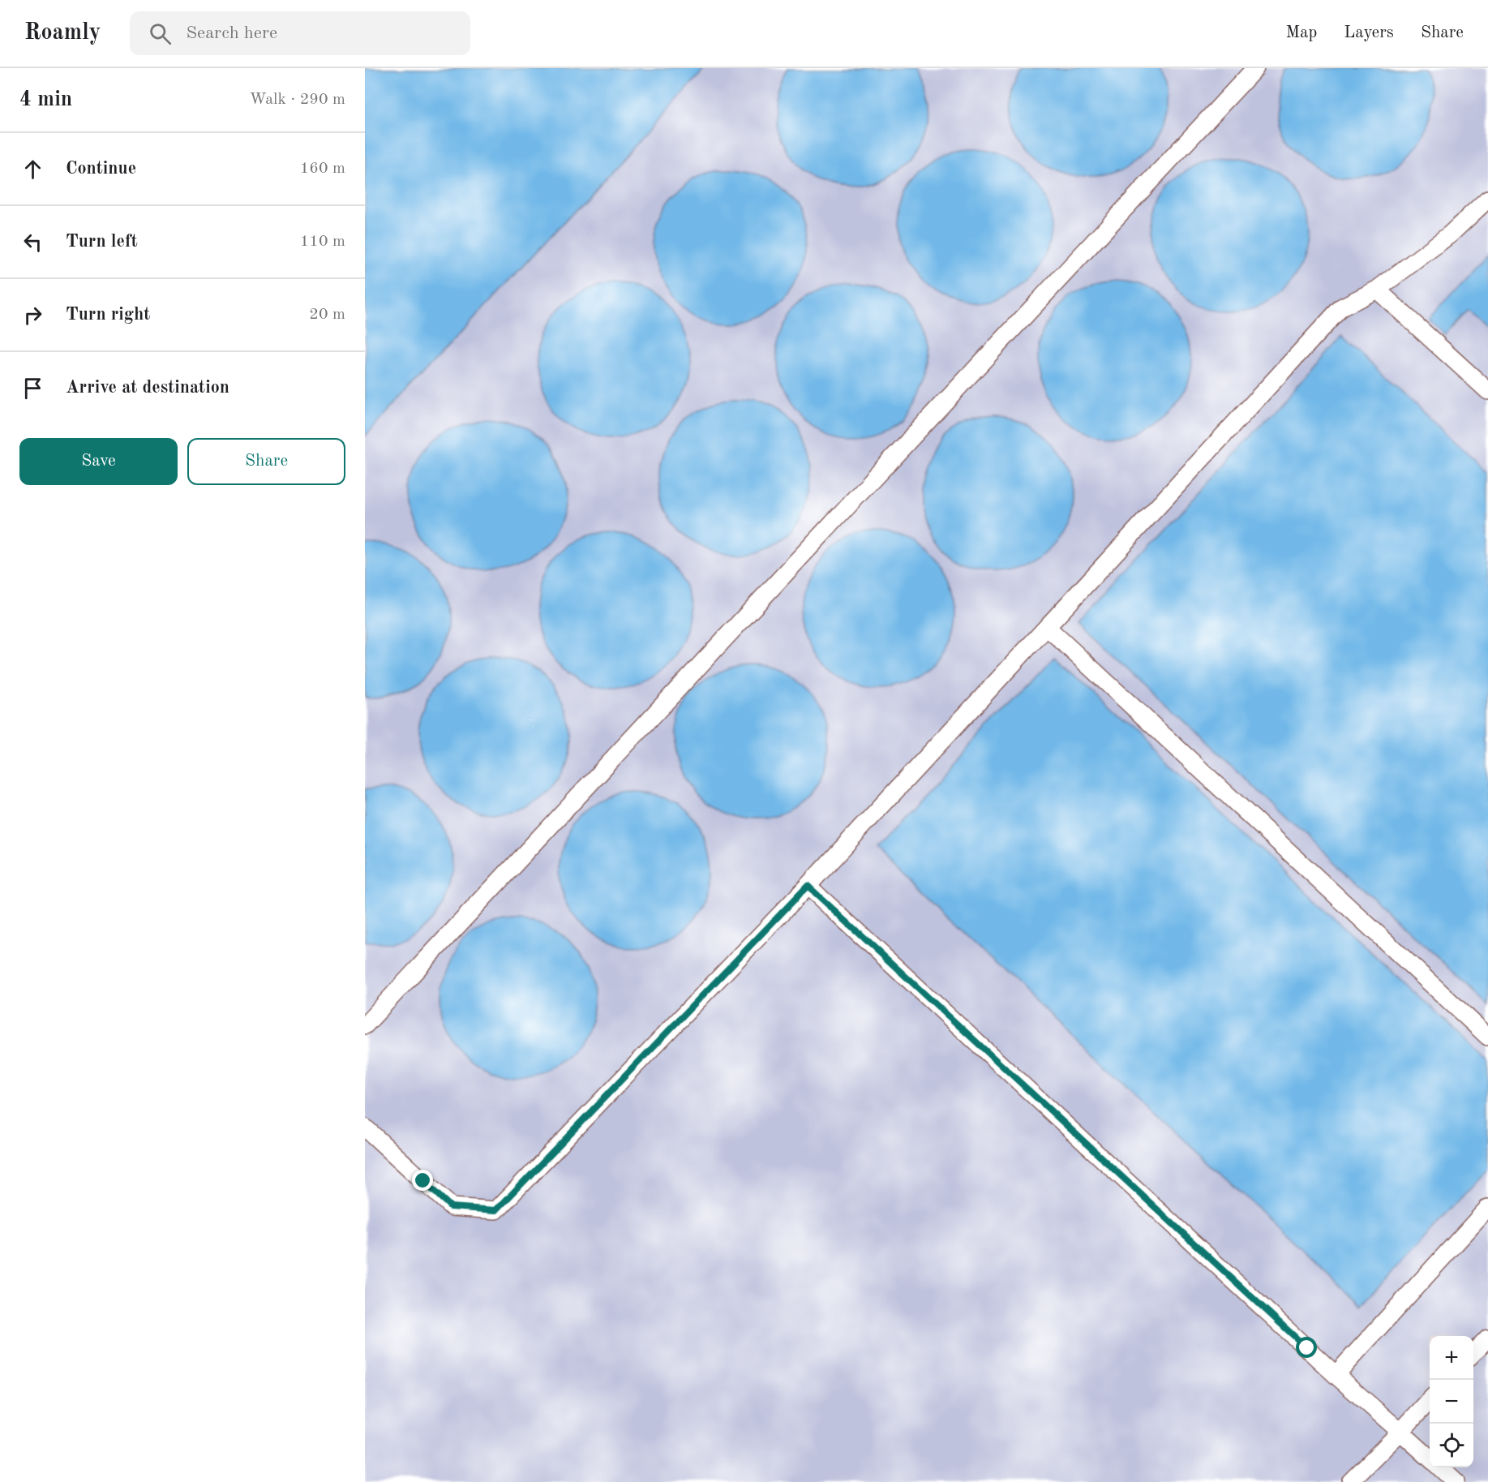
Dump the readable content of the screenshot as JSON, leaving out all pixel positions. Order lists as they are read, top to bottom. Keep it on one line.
{"page":{"header":"Roamly","search":"Search here","nav":["Map","Layers","Share"],"heading":["4 min","Walk · 290 m"],"list":[["Continue","160 m"],["Turn left","110 m"],["Turn right","20 m"],"Arrive at destination"],"buttons":["Save","Share"],"map_buttons":["+","−"]}}
